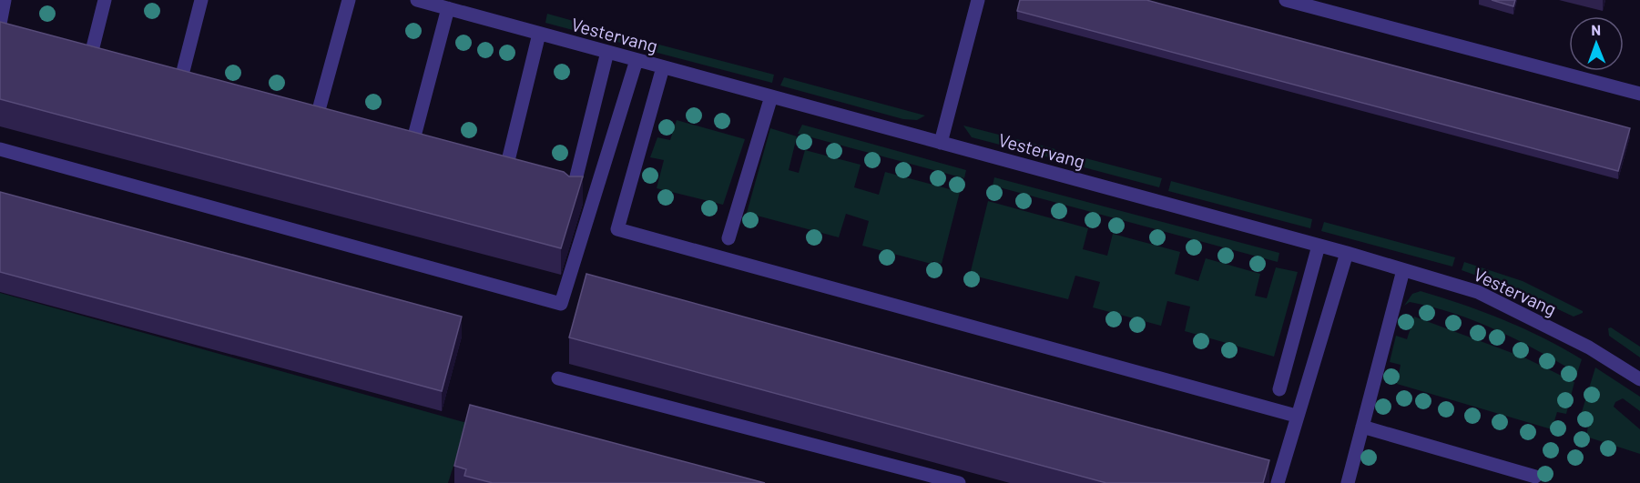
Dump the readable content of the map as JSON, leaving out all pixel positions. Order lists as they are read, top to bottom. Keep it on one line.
{"streets":{"street":["Vestervang"]},"north":"top"}
